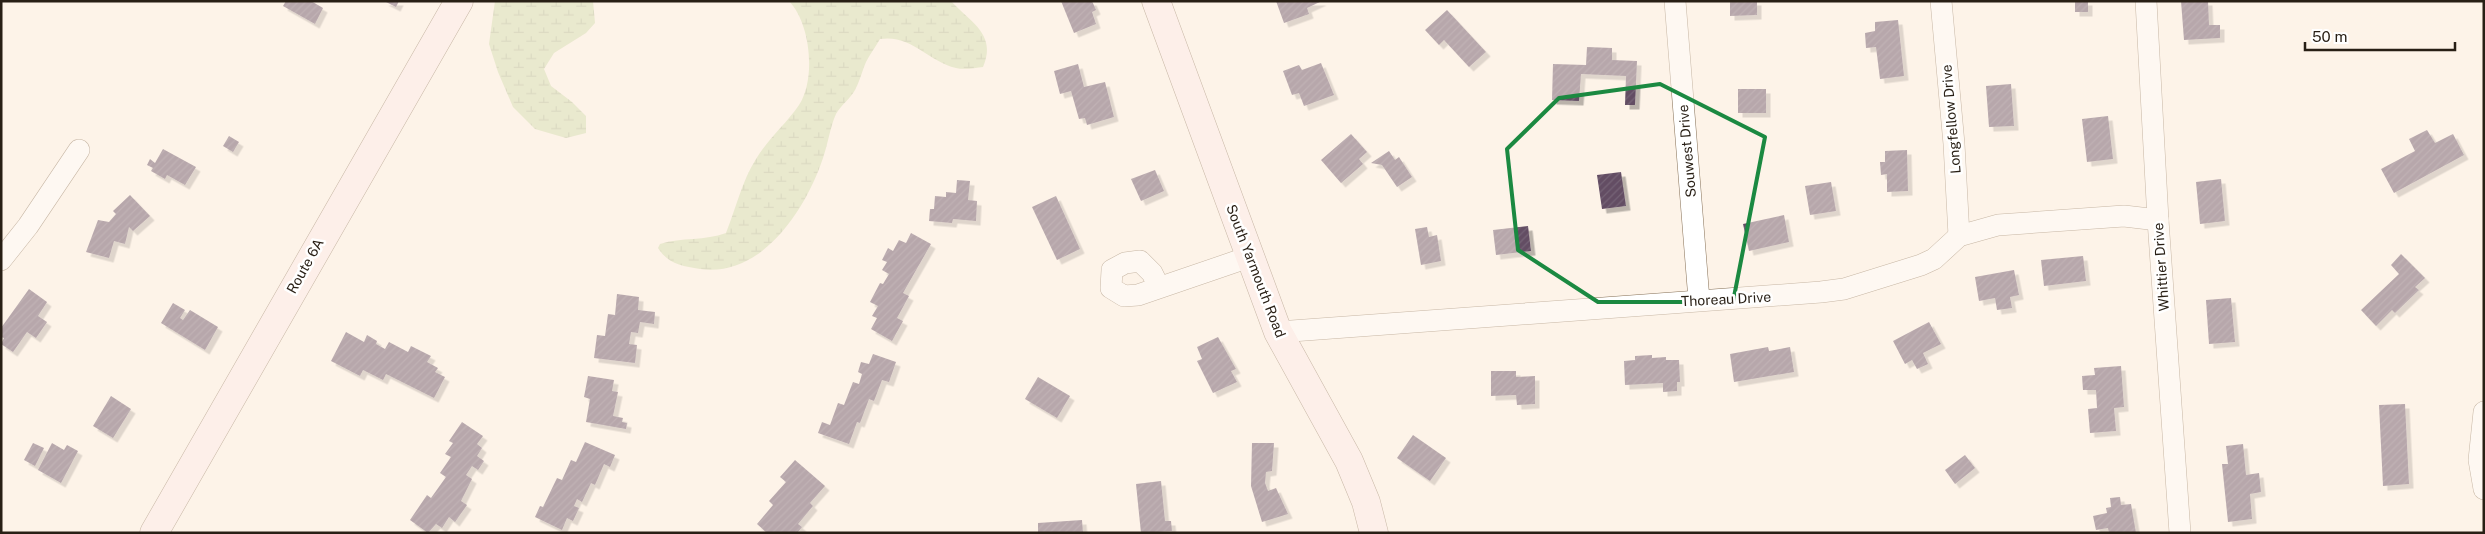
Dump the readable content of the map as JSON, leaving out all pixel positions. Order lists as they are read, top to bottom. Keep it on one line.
{"streets":{"main road":["Route 6A","South Yarmouth Road"],"street":["Longfellow Drive","Souwest Drive","Whittier Drive","Thoreau Drive"]},"crossings":[["Longfellow Drive","Thoreau Drive"],["Souwest Drive","Thoreau Drive"],["Whittier Drive","Thoreau Drive"],["South Yarmouth Road","Thoreau Drive"]],"scale_bar":"50 m"}
